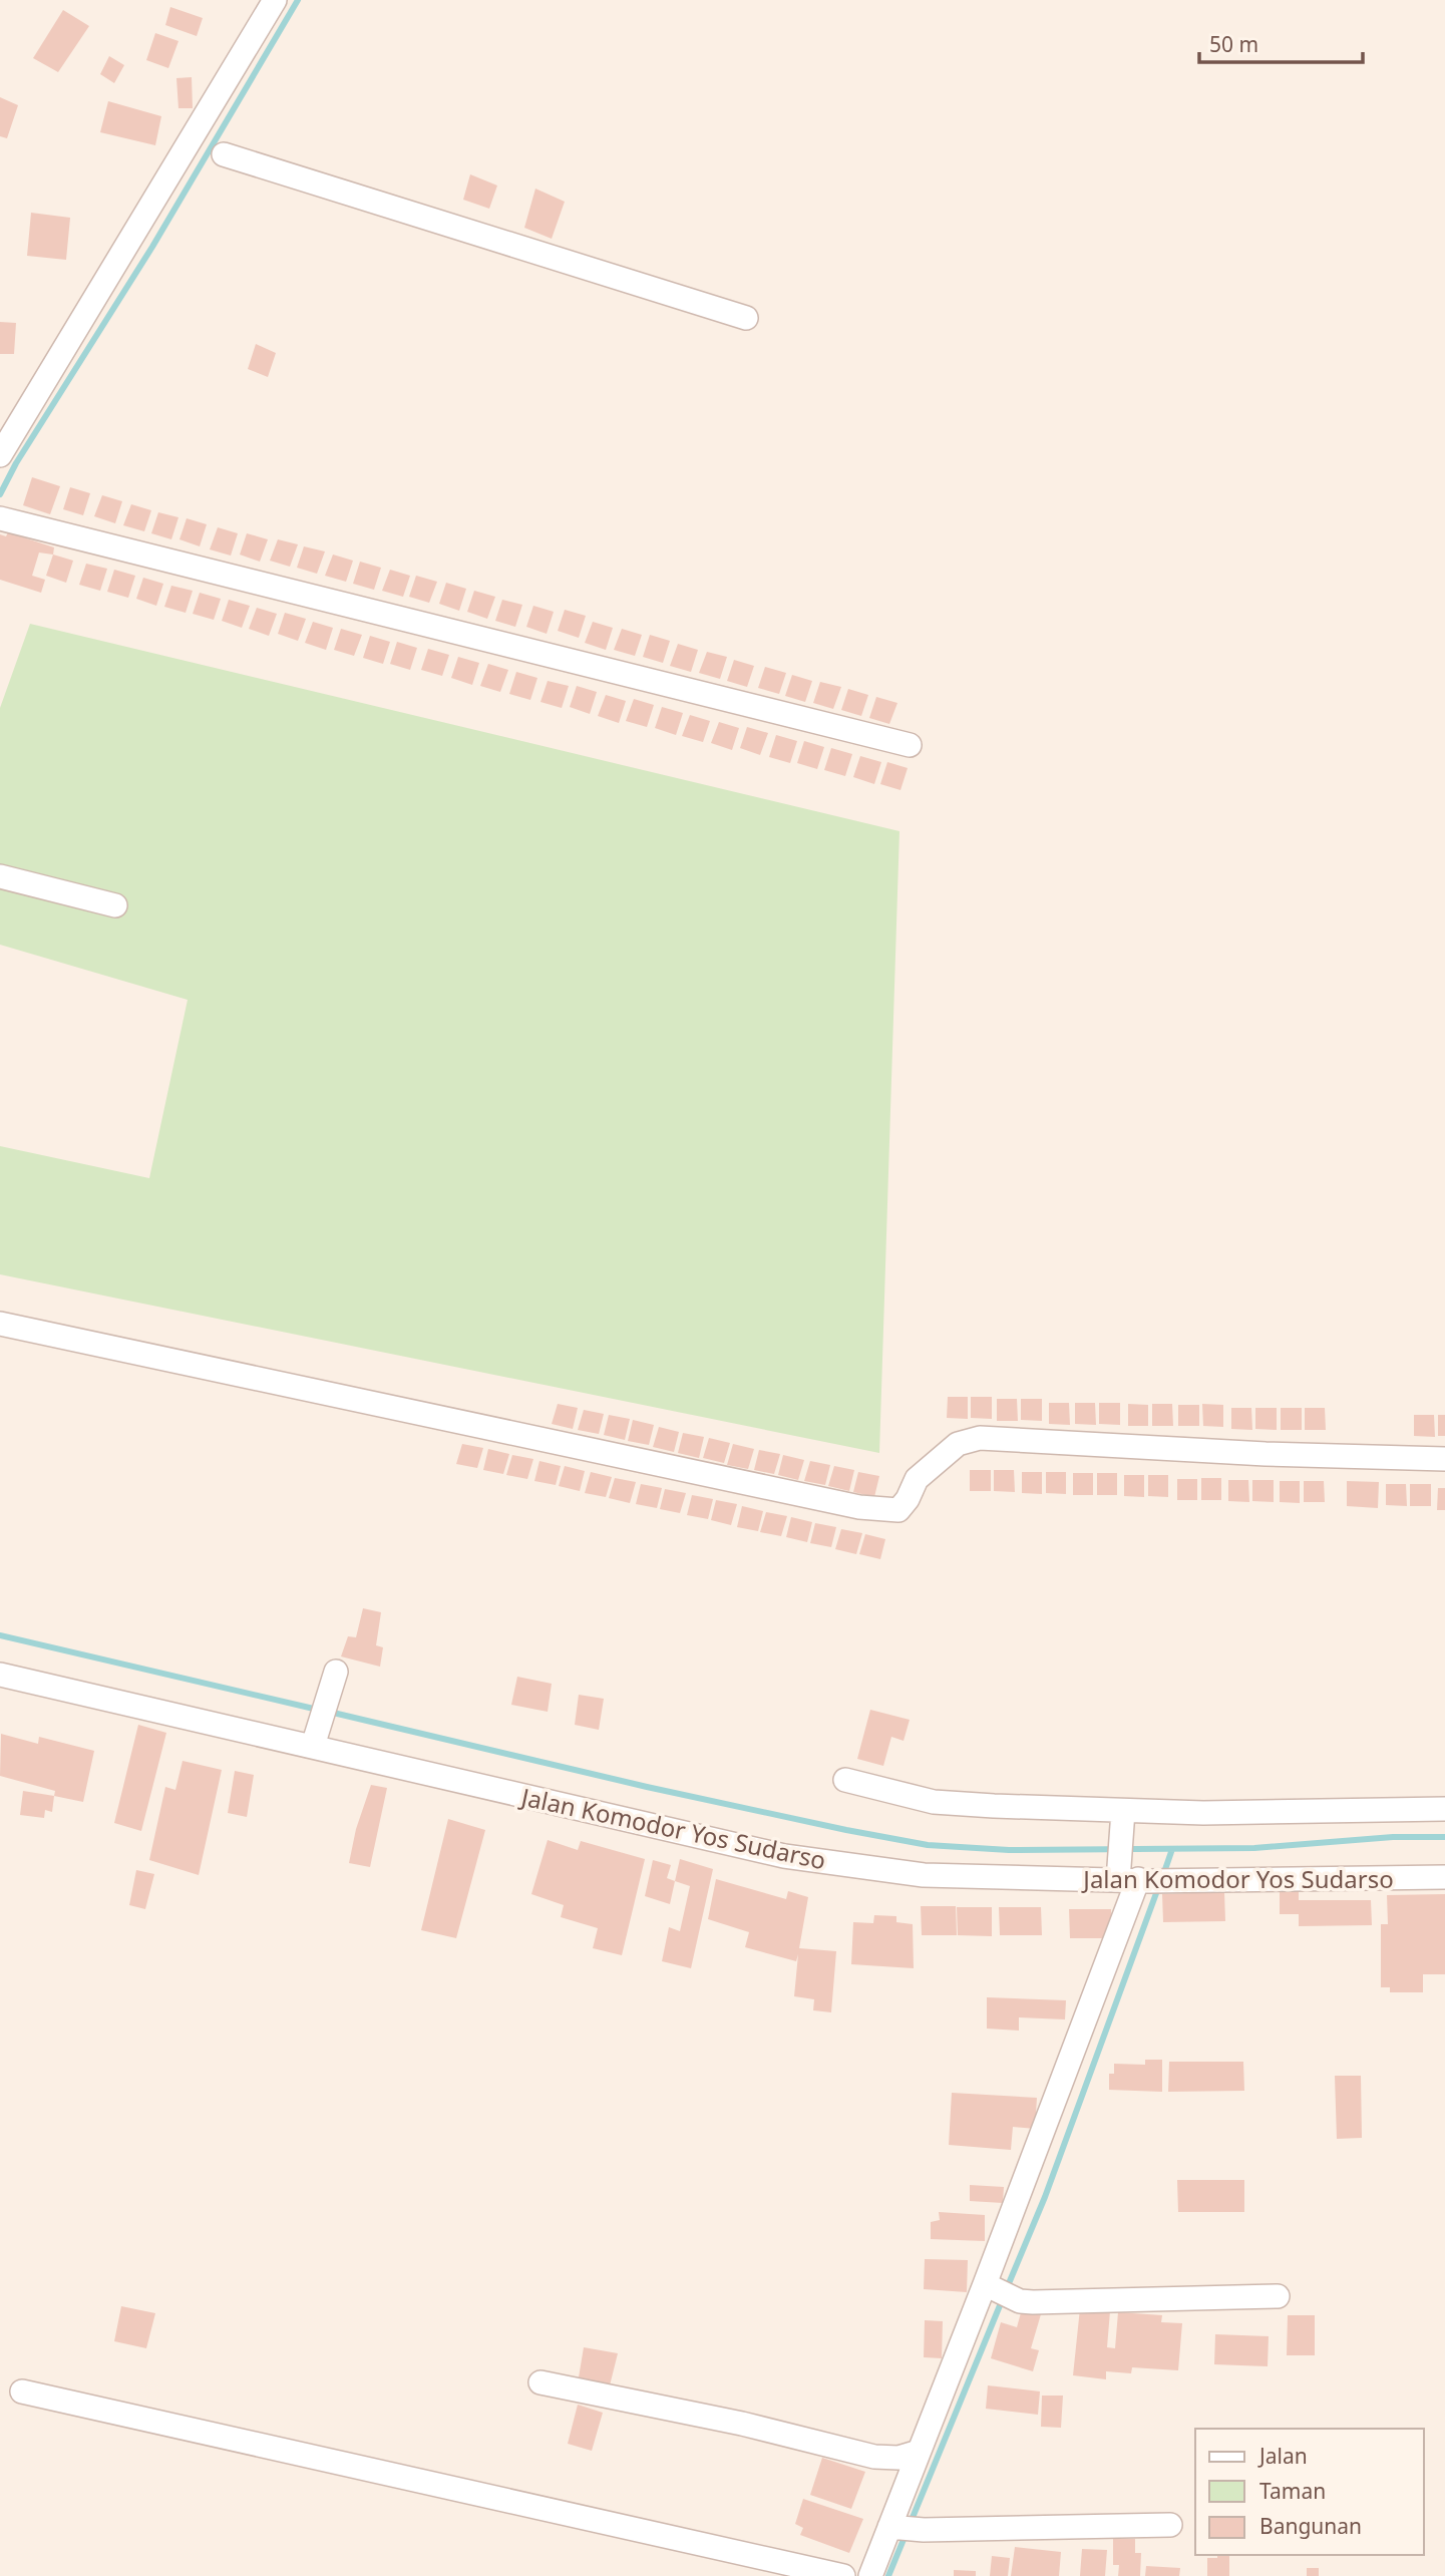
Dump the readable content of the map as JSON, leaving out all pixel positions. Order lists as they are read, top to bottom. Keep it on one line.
{"streets":{"street":["Jalan Komodor Yos Sudarso"]},"legend":["Jalan","Taman","Bangunan"],"scale_bar":"50 m"}
